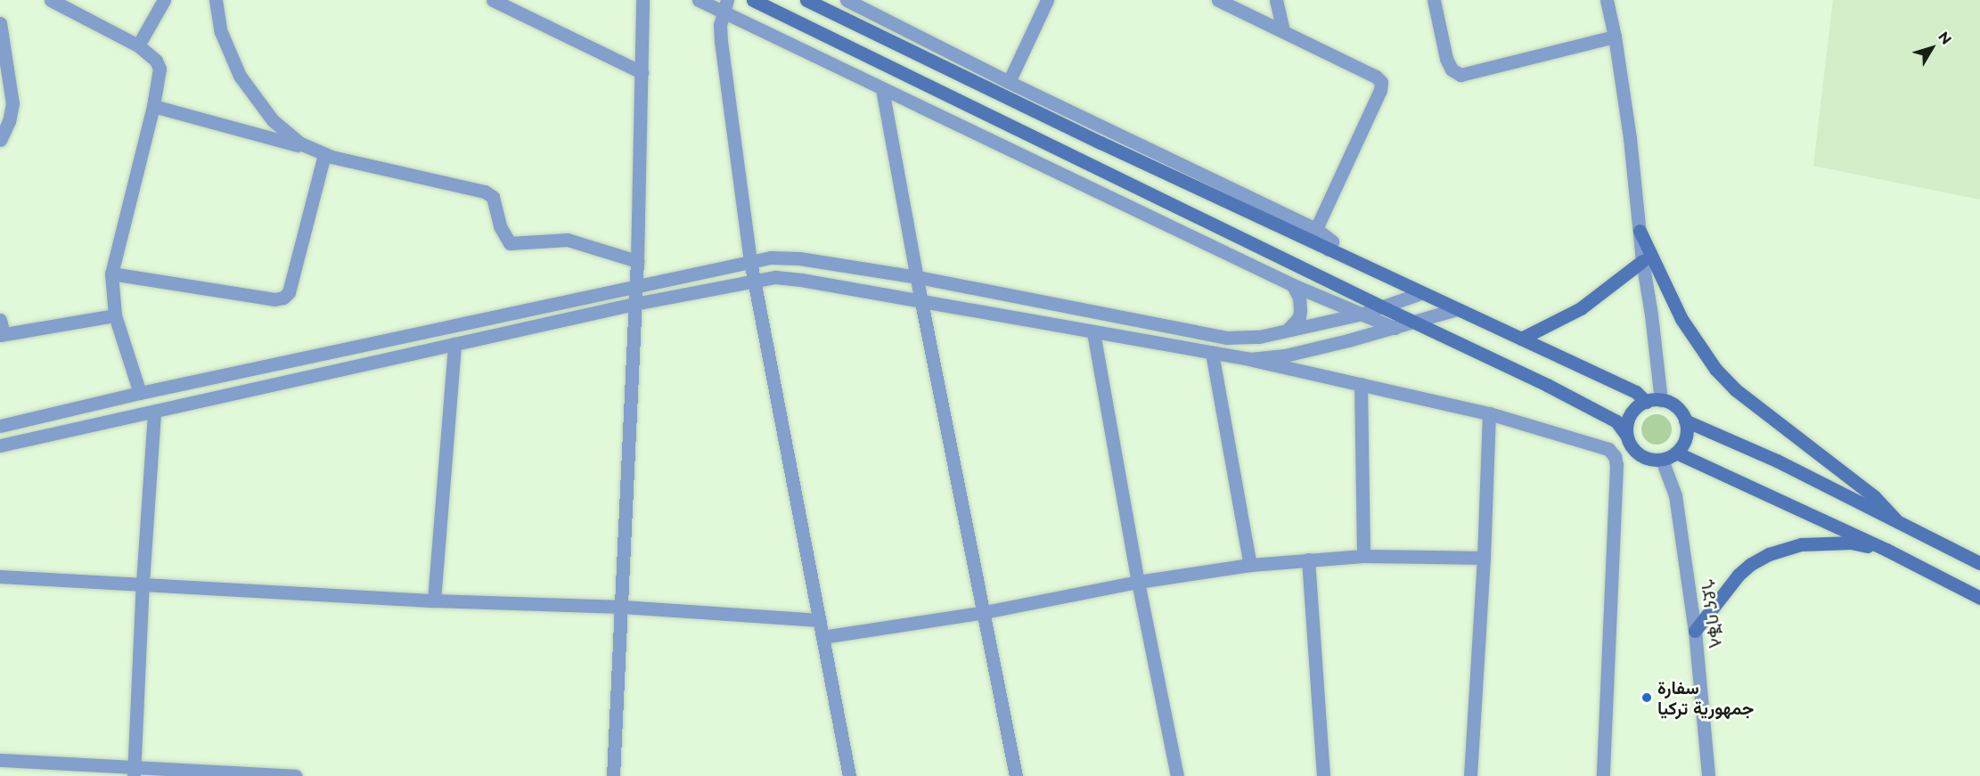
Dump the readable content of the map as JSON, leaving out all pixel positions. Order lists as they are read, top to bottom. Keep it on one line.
{"streets":{"street":["ጎደና ባቕላ"]},"places":["سفارة جمهورية تركيا"],"north":"top right"}
